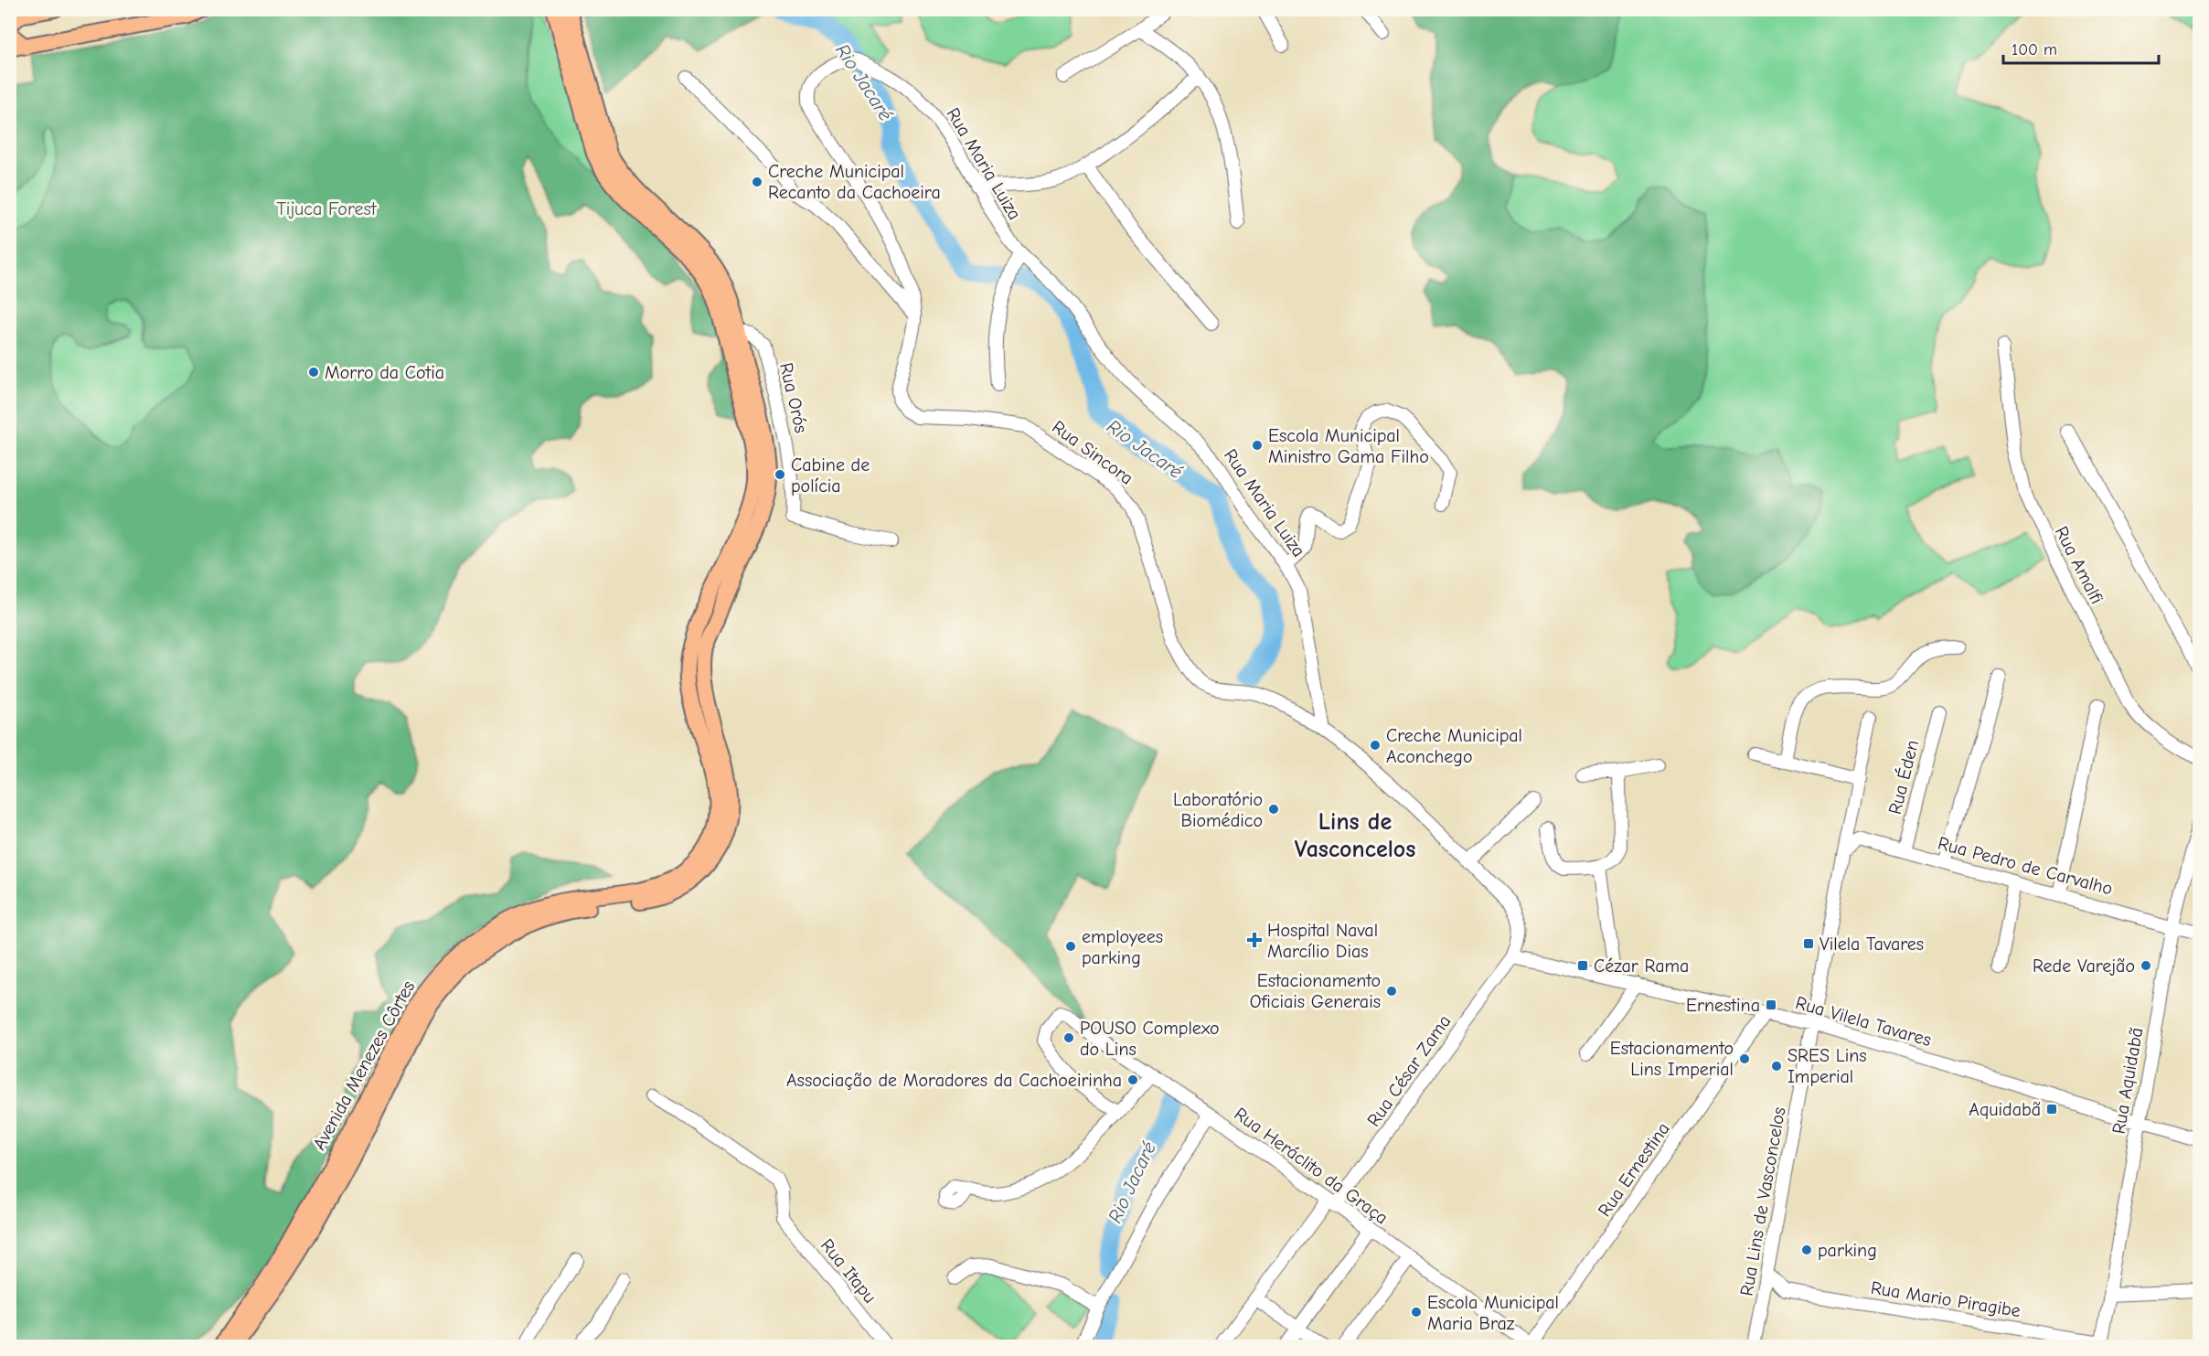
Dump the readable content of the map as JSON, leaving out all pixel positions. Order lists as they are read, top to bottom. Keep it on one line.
{"streets":{"main road":["Avenida Menezes Côrtes"],"street":["Rua Maria Luiza","Rua Orós","Rua Sincora","Rua Amalfi","Rua Éden","Rua Pedro de Carvalho","Rua Vilela Tavares","Rua César Zama","Rua Aquidabã","Rua Heráclito da Graça","Rua Ernestina","Rua Lins de Vasconcelos","Rua Itapu","Rua Mario Piragibe"]},"crossings":[["Rua Maria Luiza","Rua Sincora"],["Rua Orós","Avenida Menezes Côrtes"],["Rua Éden","Rua Pedro de Carvalho"],["Rua Pedro de Carvalho","Rua Aquidabã"],["Rua Pedro de Carvalho","Rua Lins de Vasconcelos"],["Rua Vilela Tavares","Rua César Zama"],["Rua Vilela Tavares","Rua Aquidabã"],["Rua Vilela Tavares","Rua Ernestina"],["Rua Vilela Tavares","Rua Lins de Vasconcelos"],["Rua César Zama","Rua Heráclito da Graça"],["Rua Aquidabã","Rua Mario Piragibe"],["Rua Heráclito da Graça","Rua Ernestina"]],"districts":["Lins de Vasconcelos"],"water":["Rio Jacaré"],"parks":["Tijuca Forest"],"places":{"other":["Creche Municipal Recanto da Cachoeira","Morro da Cotia","Escola Municipal Ministro Gama Filho","Cabine de polícia","Creche Municipal Aconchego","Laboratório Biomédico","employees parking","Rede Varejão","Estacionamento Oficiais Generais","POUSO Complexo do Lins","Estacionamento Lins Imperial","SRES Lins Imperial","Associação de Moradores da Cachoeirinha","parking","Escola Municipal Maria Braz"],"health":["Hospital Naval Marcílio Dias"],"transit":["Vilela Tavares","Cézar Rama","Ernestina","Aquidabã"]},"scale_bar":"100 m"}
